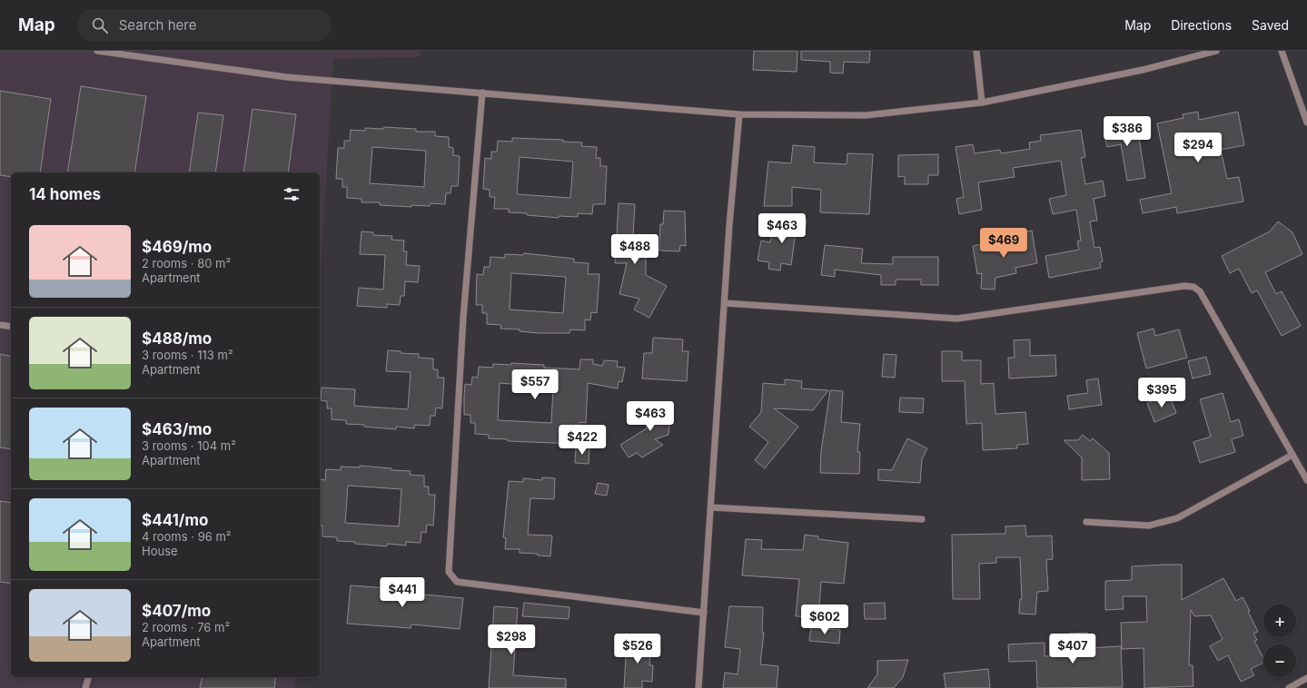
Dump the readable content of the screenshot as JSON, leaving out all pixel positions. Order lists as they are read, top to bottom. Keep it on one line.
{"page":{"header":"Map","search":"Search here","nav":["Map","Directions","Saved"],"price":["$386","$294","$463","$469","$488","$557","$395","$463","$422","$441","$602","$298","$526","$407"],"heading":"14 homes","list":[{"name":"$469/mo","note":"2 rooms · 80 m² · Apartment"},{"name":"$488/mo","note":"3 rooms · 113 m² · Apartment"},{"name":"$463/mo","note":"3 rooms · 104 m² · Apartment"},{"name":"$441/mo","note":"4 rooms · 96 m² · House"},{"name":"$407/mo","note":"2 rooms · 76 m² · Apartment"}],"map_buttons":["+","−"]}}
